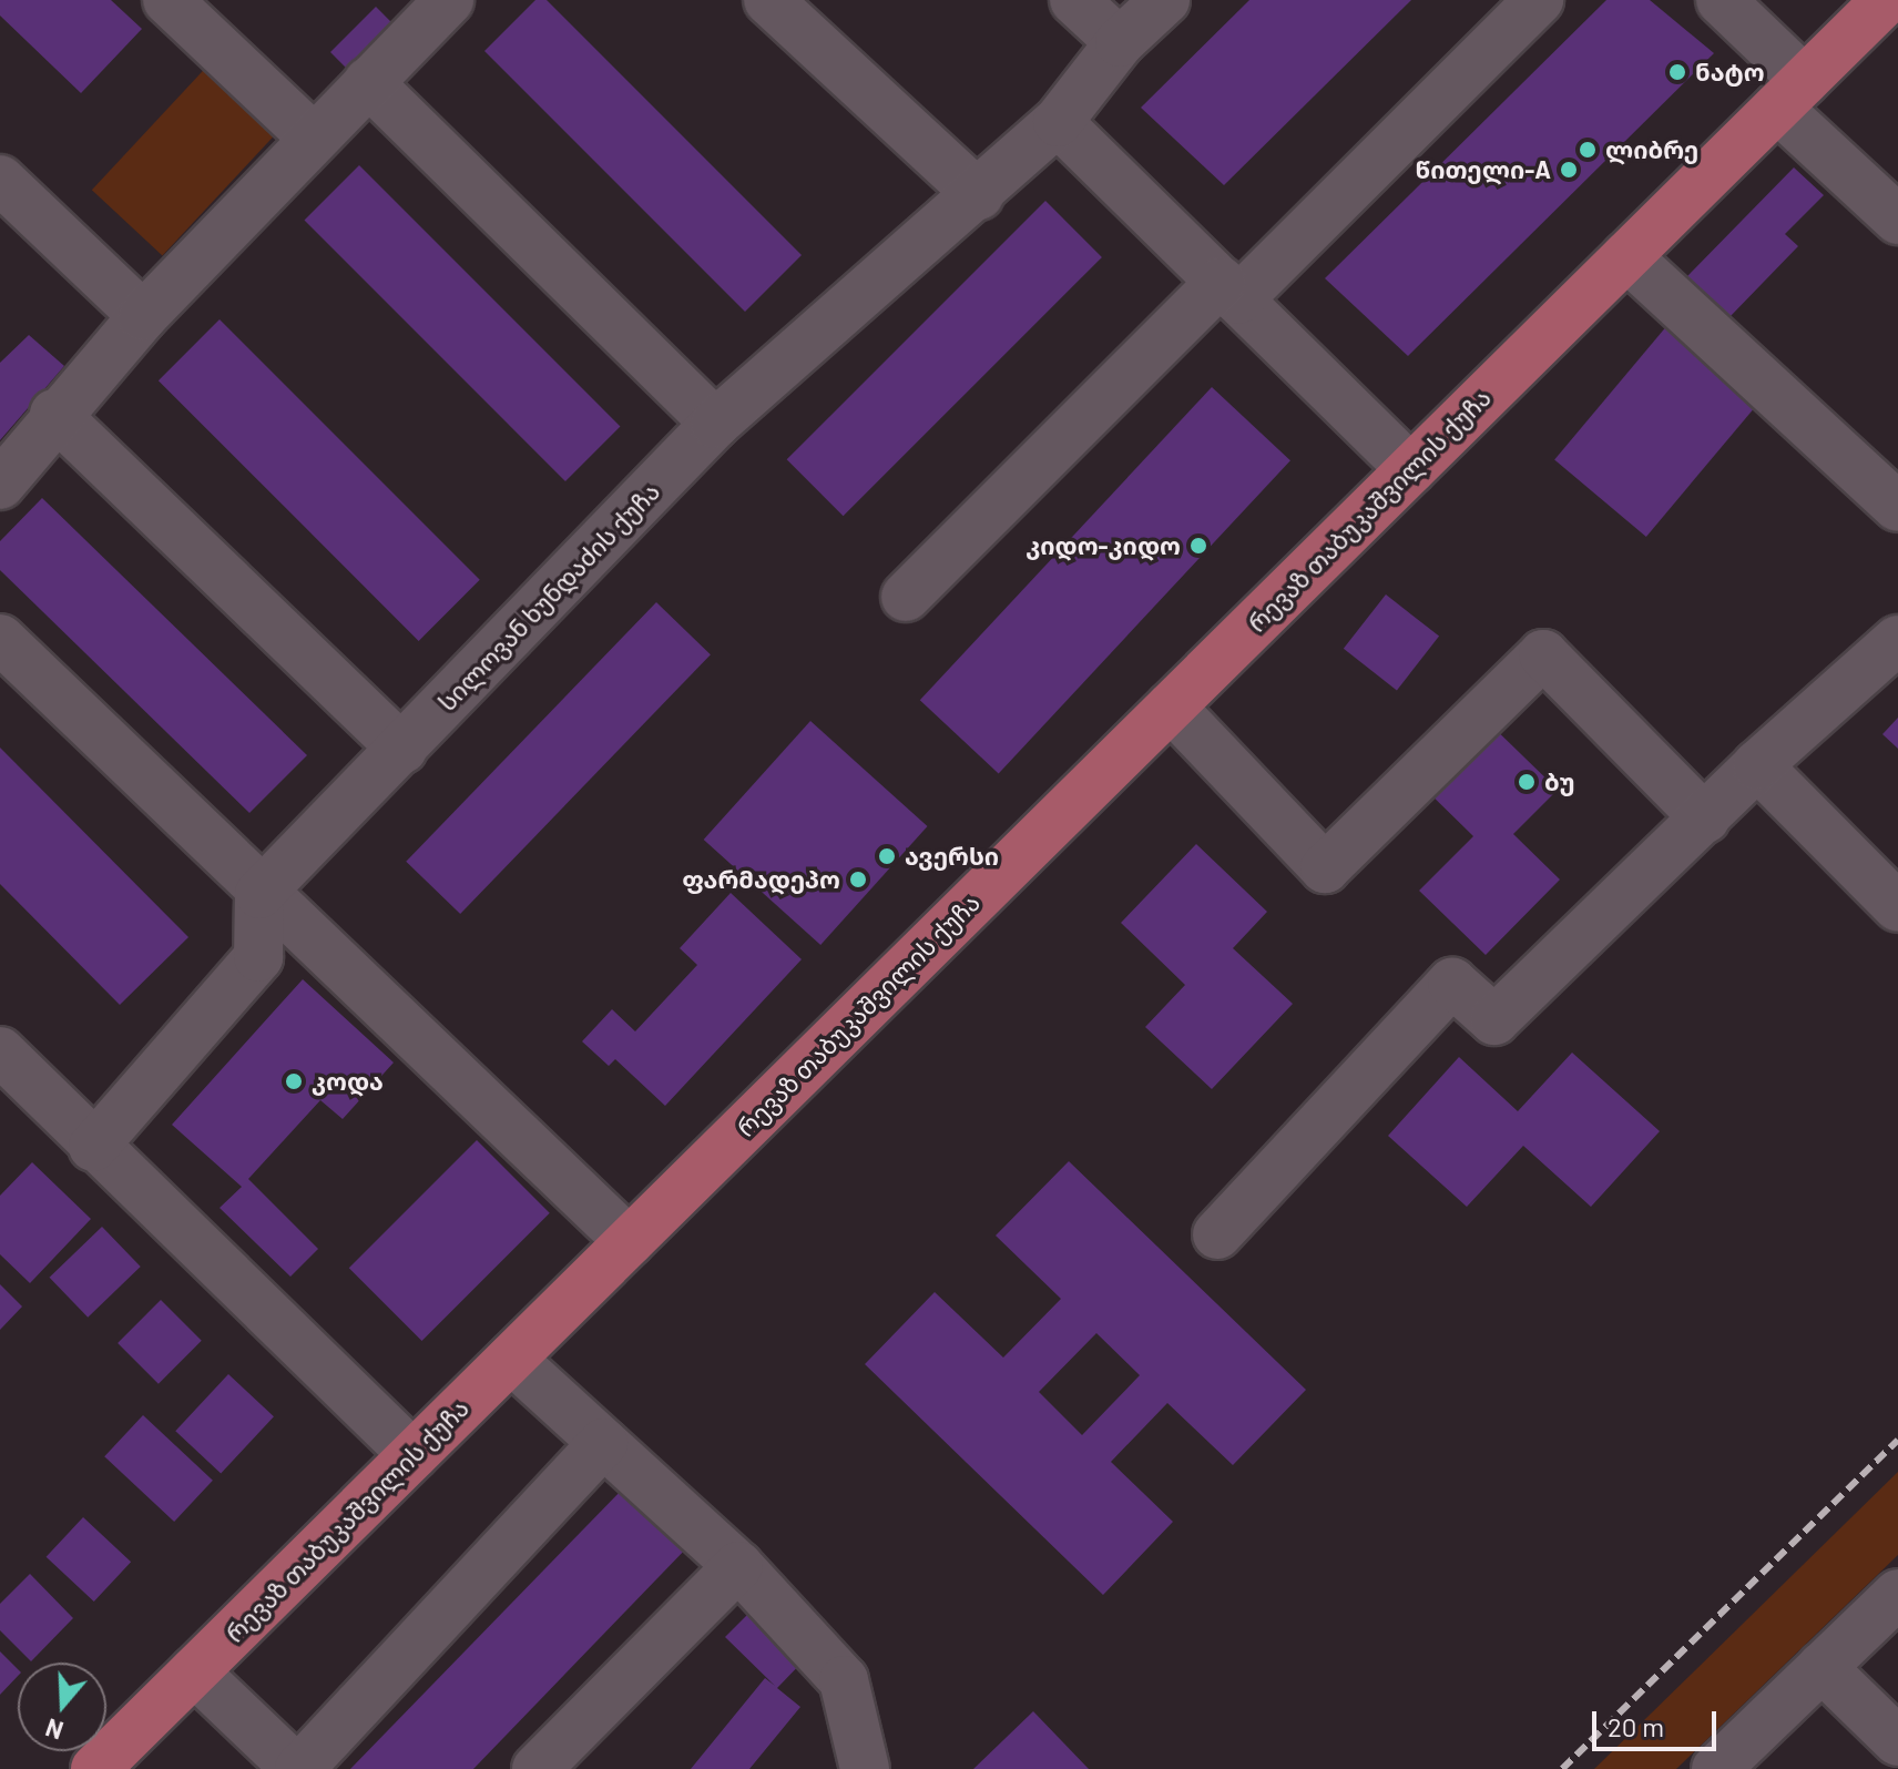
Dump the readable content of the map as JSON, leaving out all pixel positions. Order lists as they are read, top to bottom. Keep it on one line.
{"streets":{"main road":["რევაზ თაბუკაშვილის ქუჩა"],"street":["სილოვან ხუნდაძის ქუჩა"]},"places":["ნატო","ლიბრე","წითელი-A","კიდო-კიდო","ბუ","ავერსი","ფარმადეპო","კოდა"],"scale_bar":"20 m","north":"bottom"}
